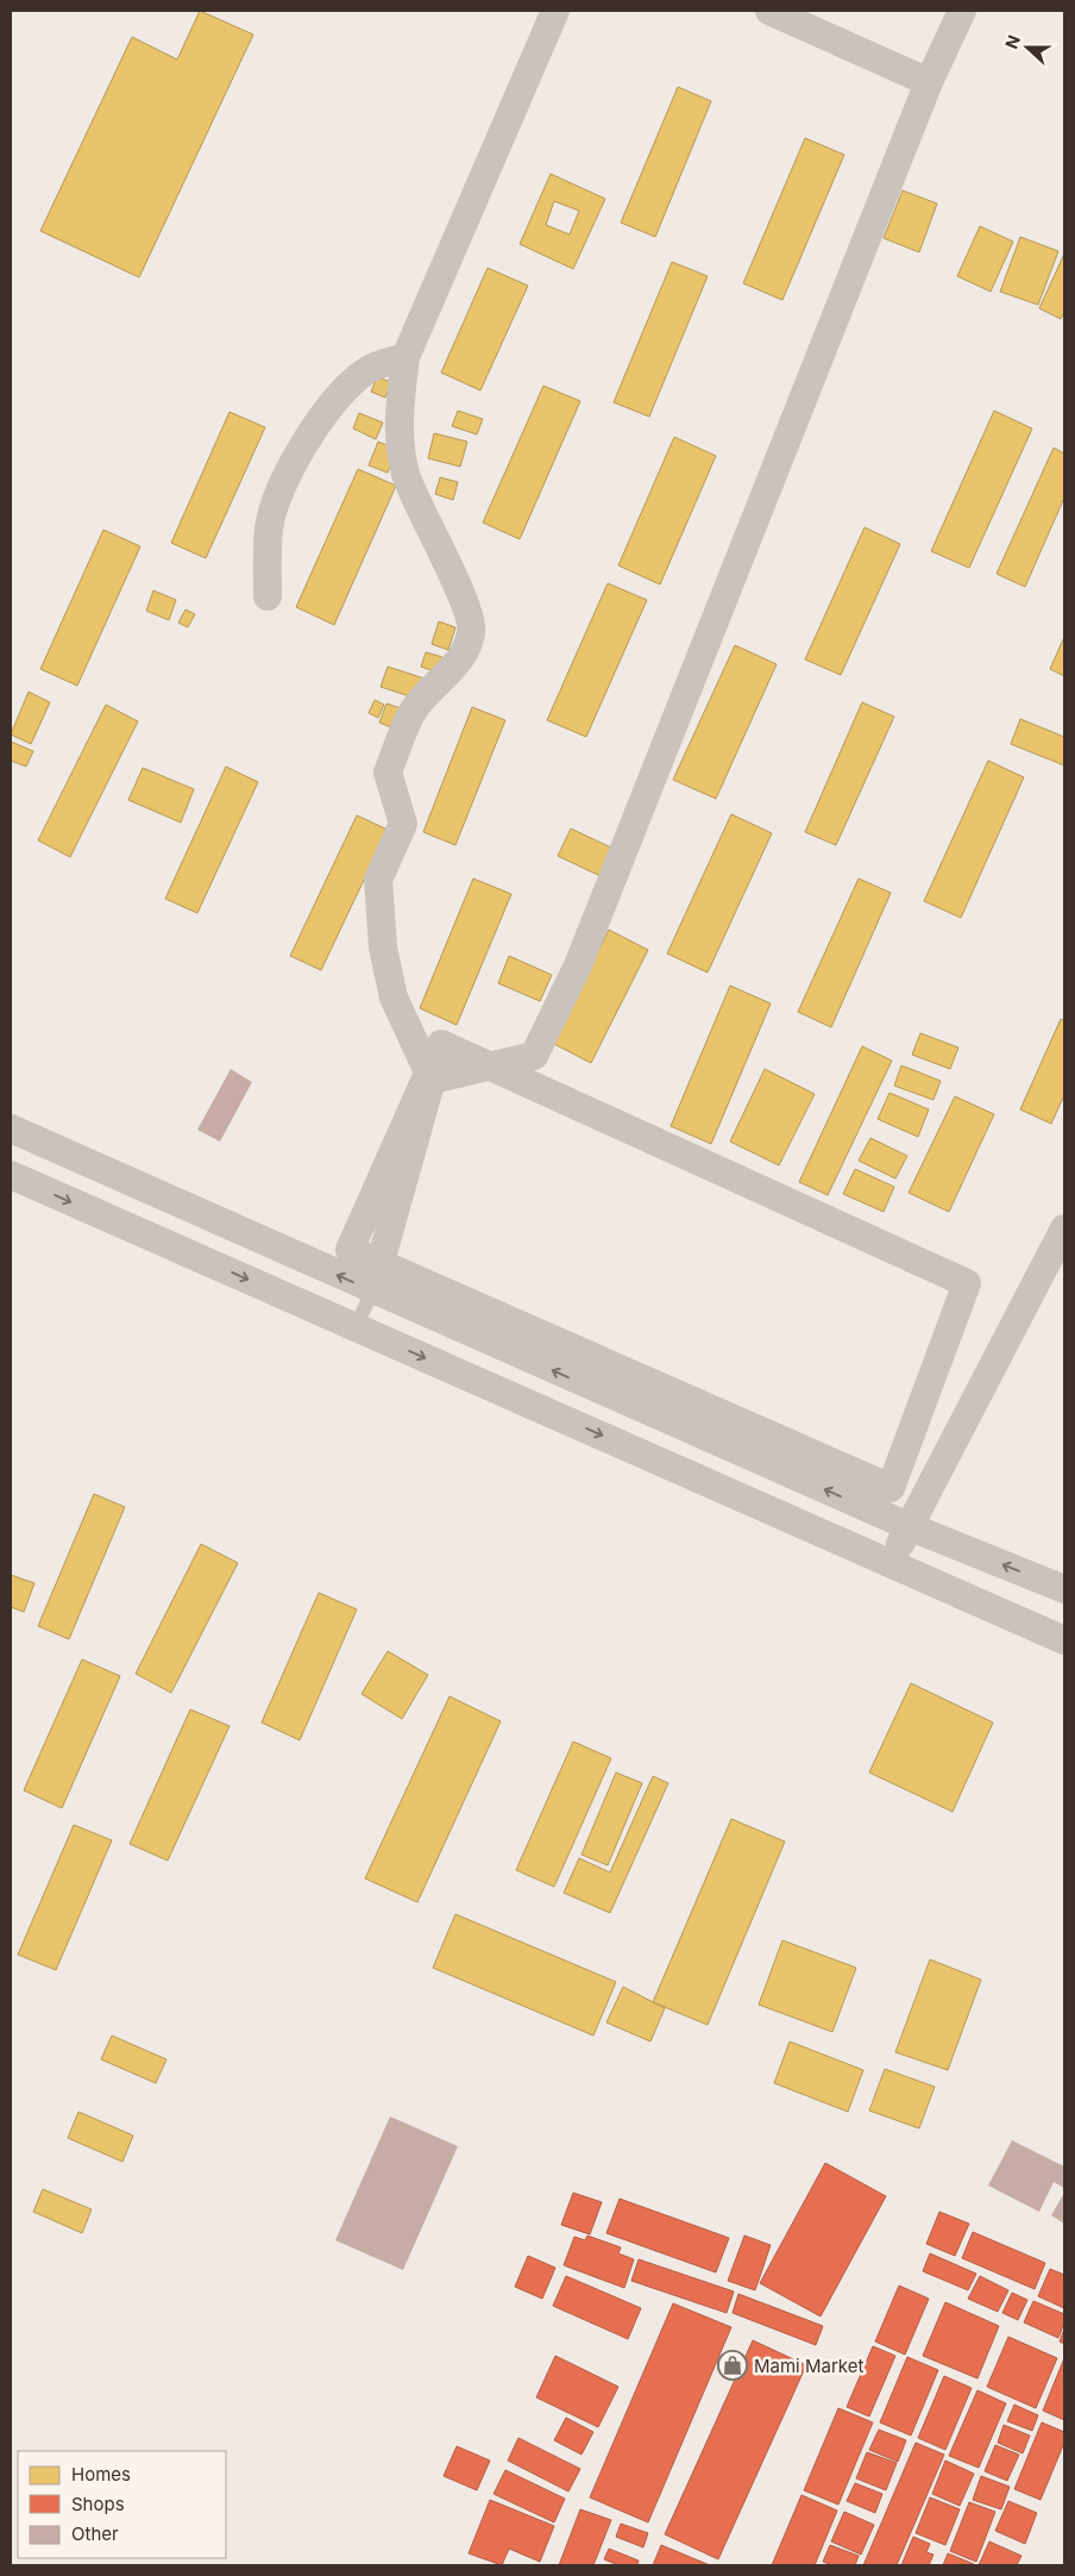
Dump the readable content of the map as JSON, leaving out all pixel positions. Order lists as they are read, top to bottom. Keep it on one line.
{"places":{"shop":["Mami Market"]},"legend":["Homes","Shops","Other"],"north":"left"}
